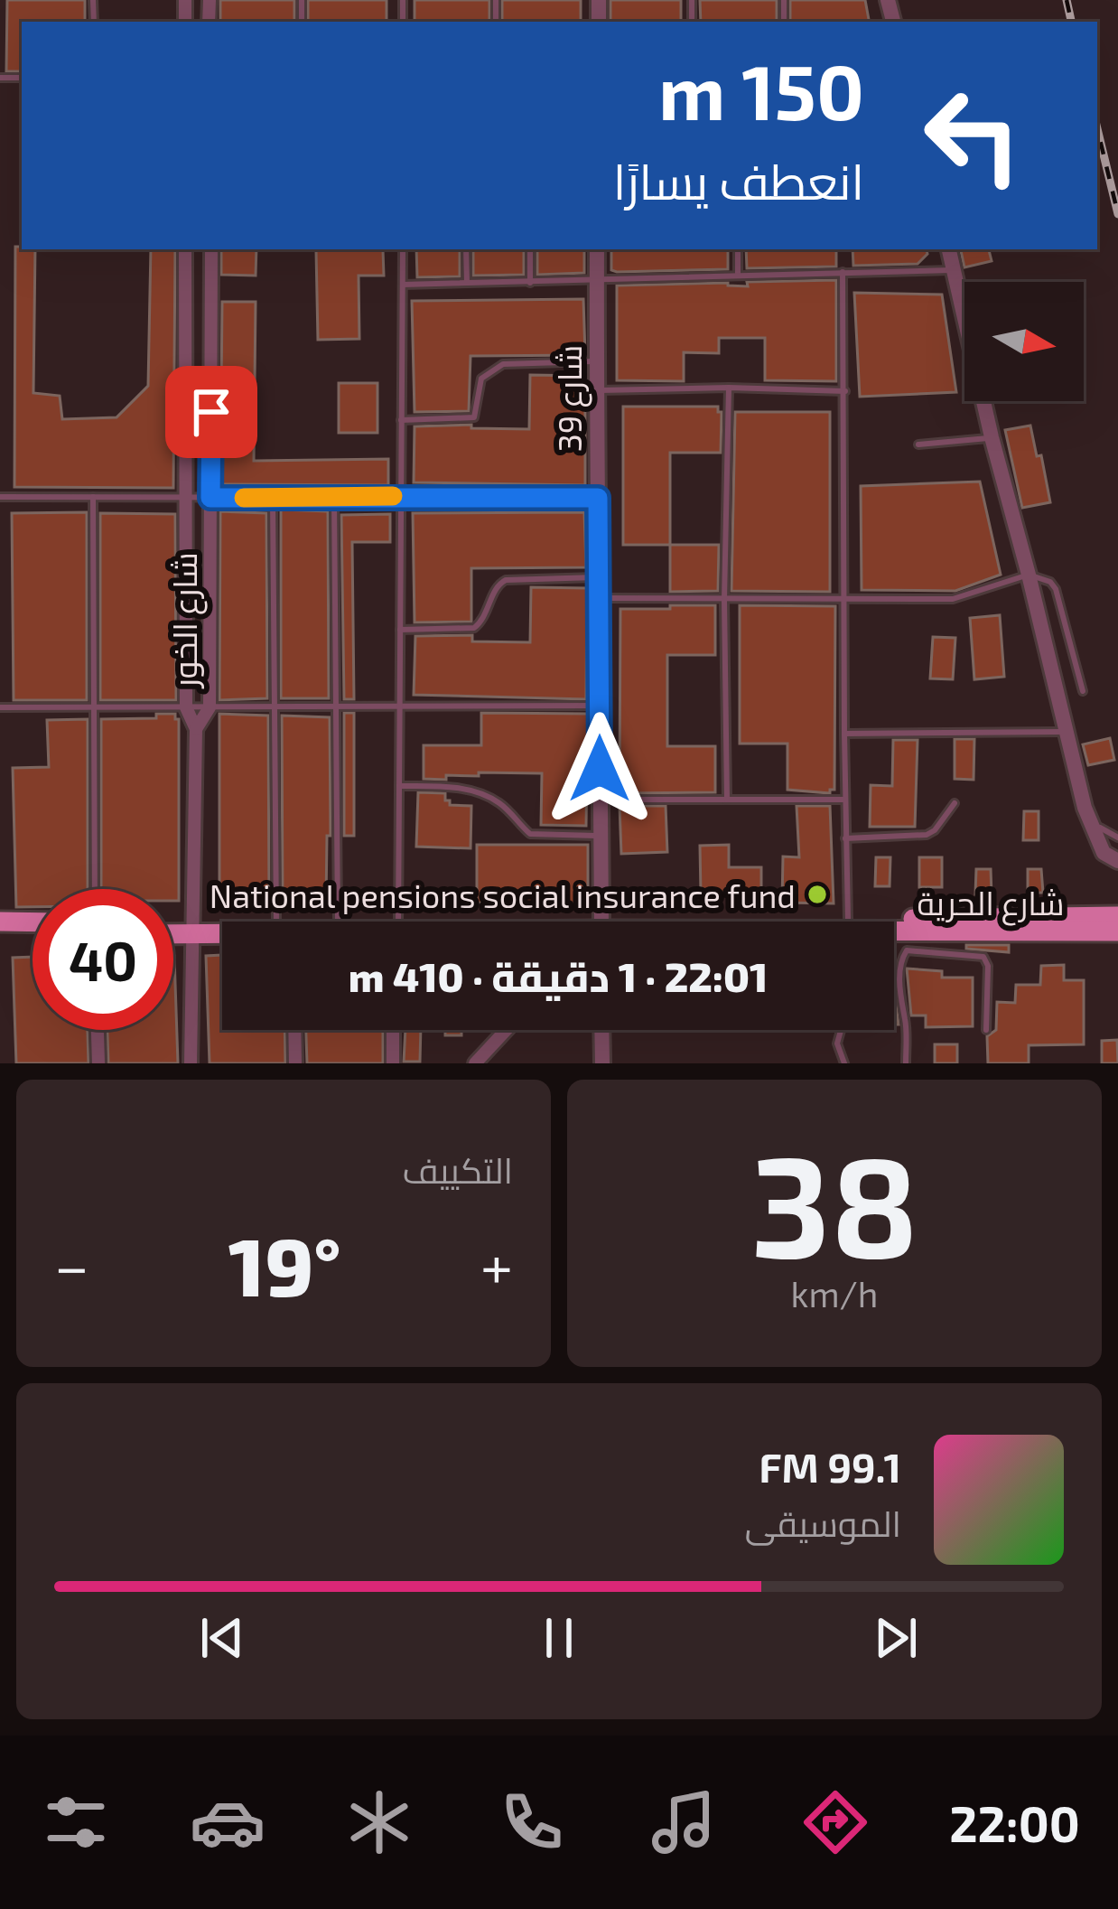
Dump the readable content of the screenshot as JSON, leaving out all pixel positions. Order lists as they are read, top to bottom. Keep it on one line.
{"streets":{"main road":["شارع الحرية"],"street":["شارع 39","شارع الخور"]},"crossings":[["شارع الخور","شارع الحرية"]],"places":["National pensions social insurance fund"],"north":"right","page":{"turn":["150 m","انعطف يسارًا"],"limit":"40","trip":"22:01 · 1 دقيقة · 410 m","tile":[["38","km/h"],"التكييف"],"heat":["−","19°","+"],"song":["99.1 FM","الموسيقى"],"tabs":"22:00"}}
